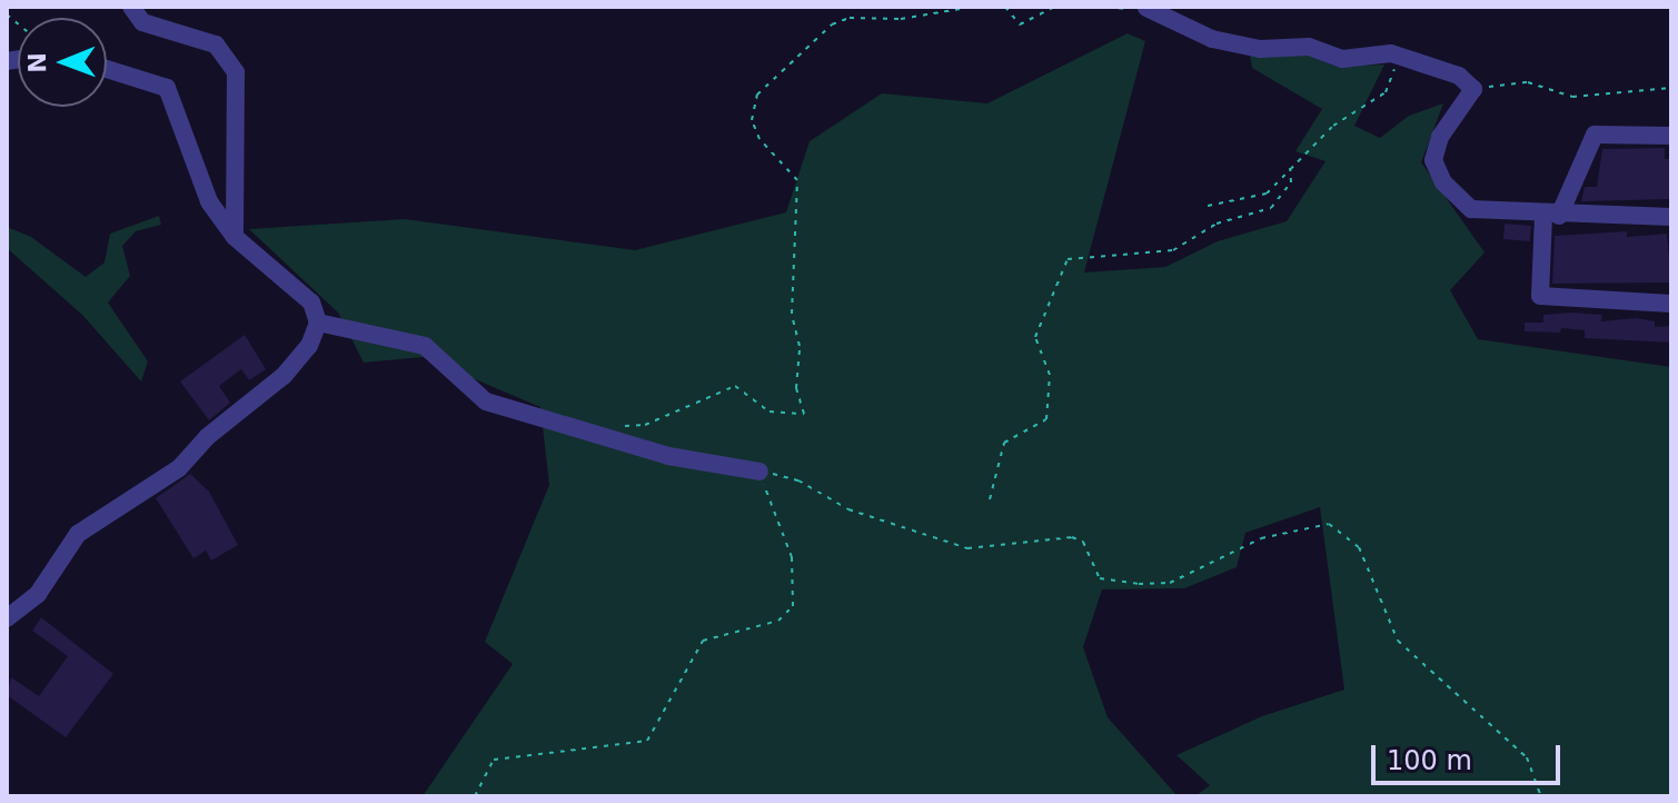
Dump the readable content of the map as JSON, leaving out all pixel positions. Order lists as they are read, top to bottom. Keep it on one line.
{"scale_bar":"100 m","north":"left"}
